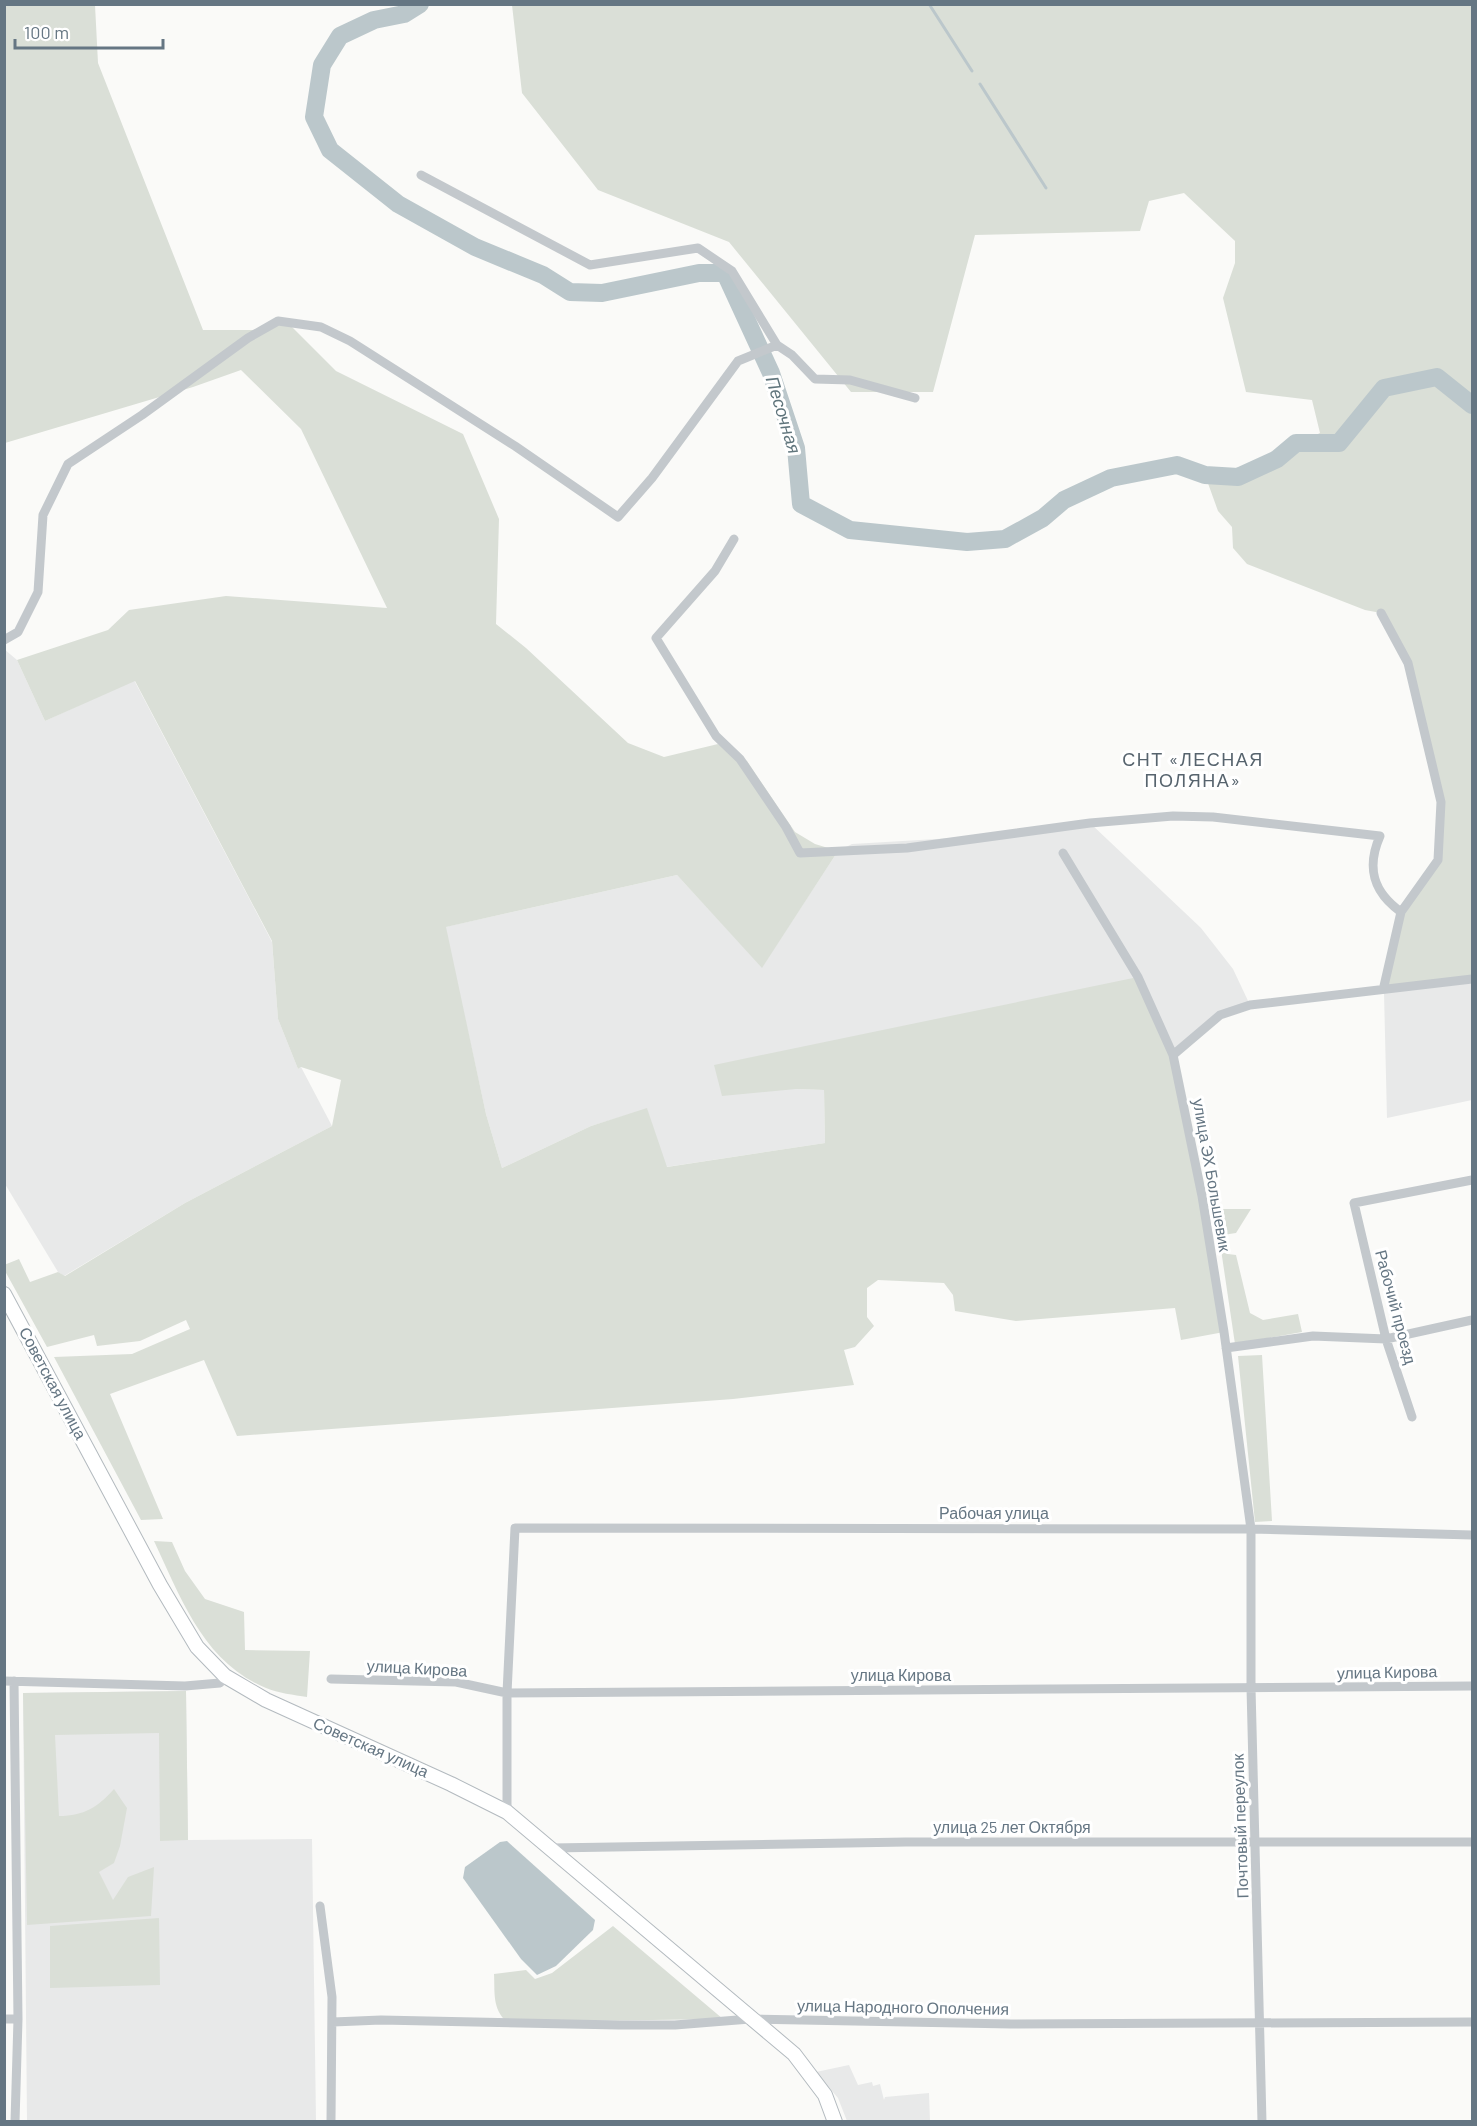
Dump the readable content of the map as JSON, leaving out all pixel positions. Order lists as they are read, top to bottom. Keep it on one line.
{"streets":{"main road":["Советская улица"],"street":["улица ЭХ Большевик","Рабочий проезд","Рабочая улица","улица Кирова","Почтовый переулок","улица 25 лет Октября","улица Народного Ополчения"]},"crossings":[["улица ЭХ Большевик","Рабочая улица"],["улица ЭХ Большевик","Почтовый переулок"],["Советская улица","улица 25 лет Октября"],["Советская улица","улица Народного Ополчения"],["Рабочая улица","улица Кирова"],["Рабочая улица","Почтовый переулок"],["улица Кирова","Почтовый переулок"],["Почтовый переулок","улица 25 лет Октября"],["Почтовый переулок","улица Народного Ополчения"]],"districts":["СНТ «ЛЕСНАЯ ПОЛЯНА»"],"water":["Песочная"],"scale_bar":"100 m"}
